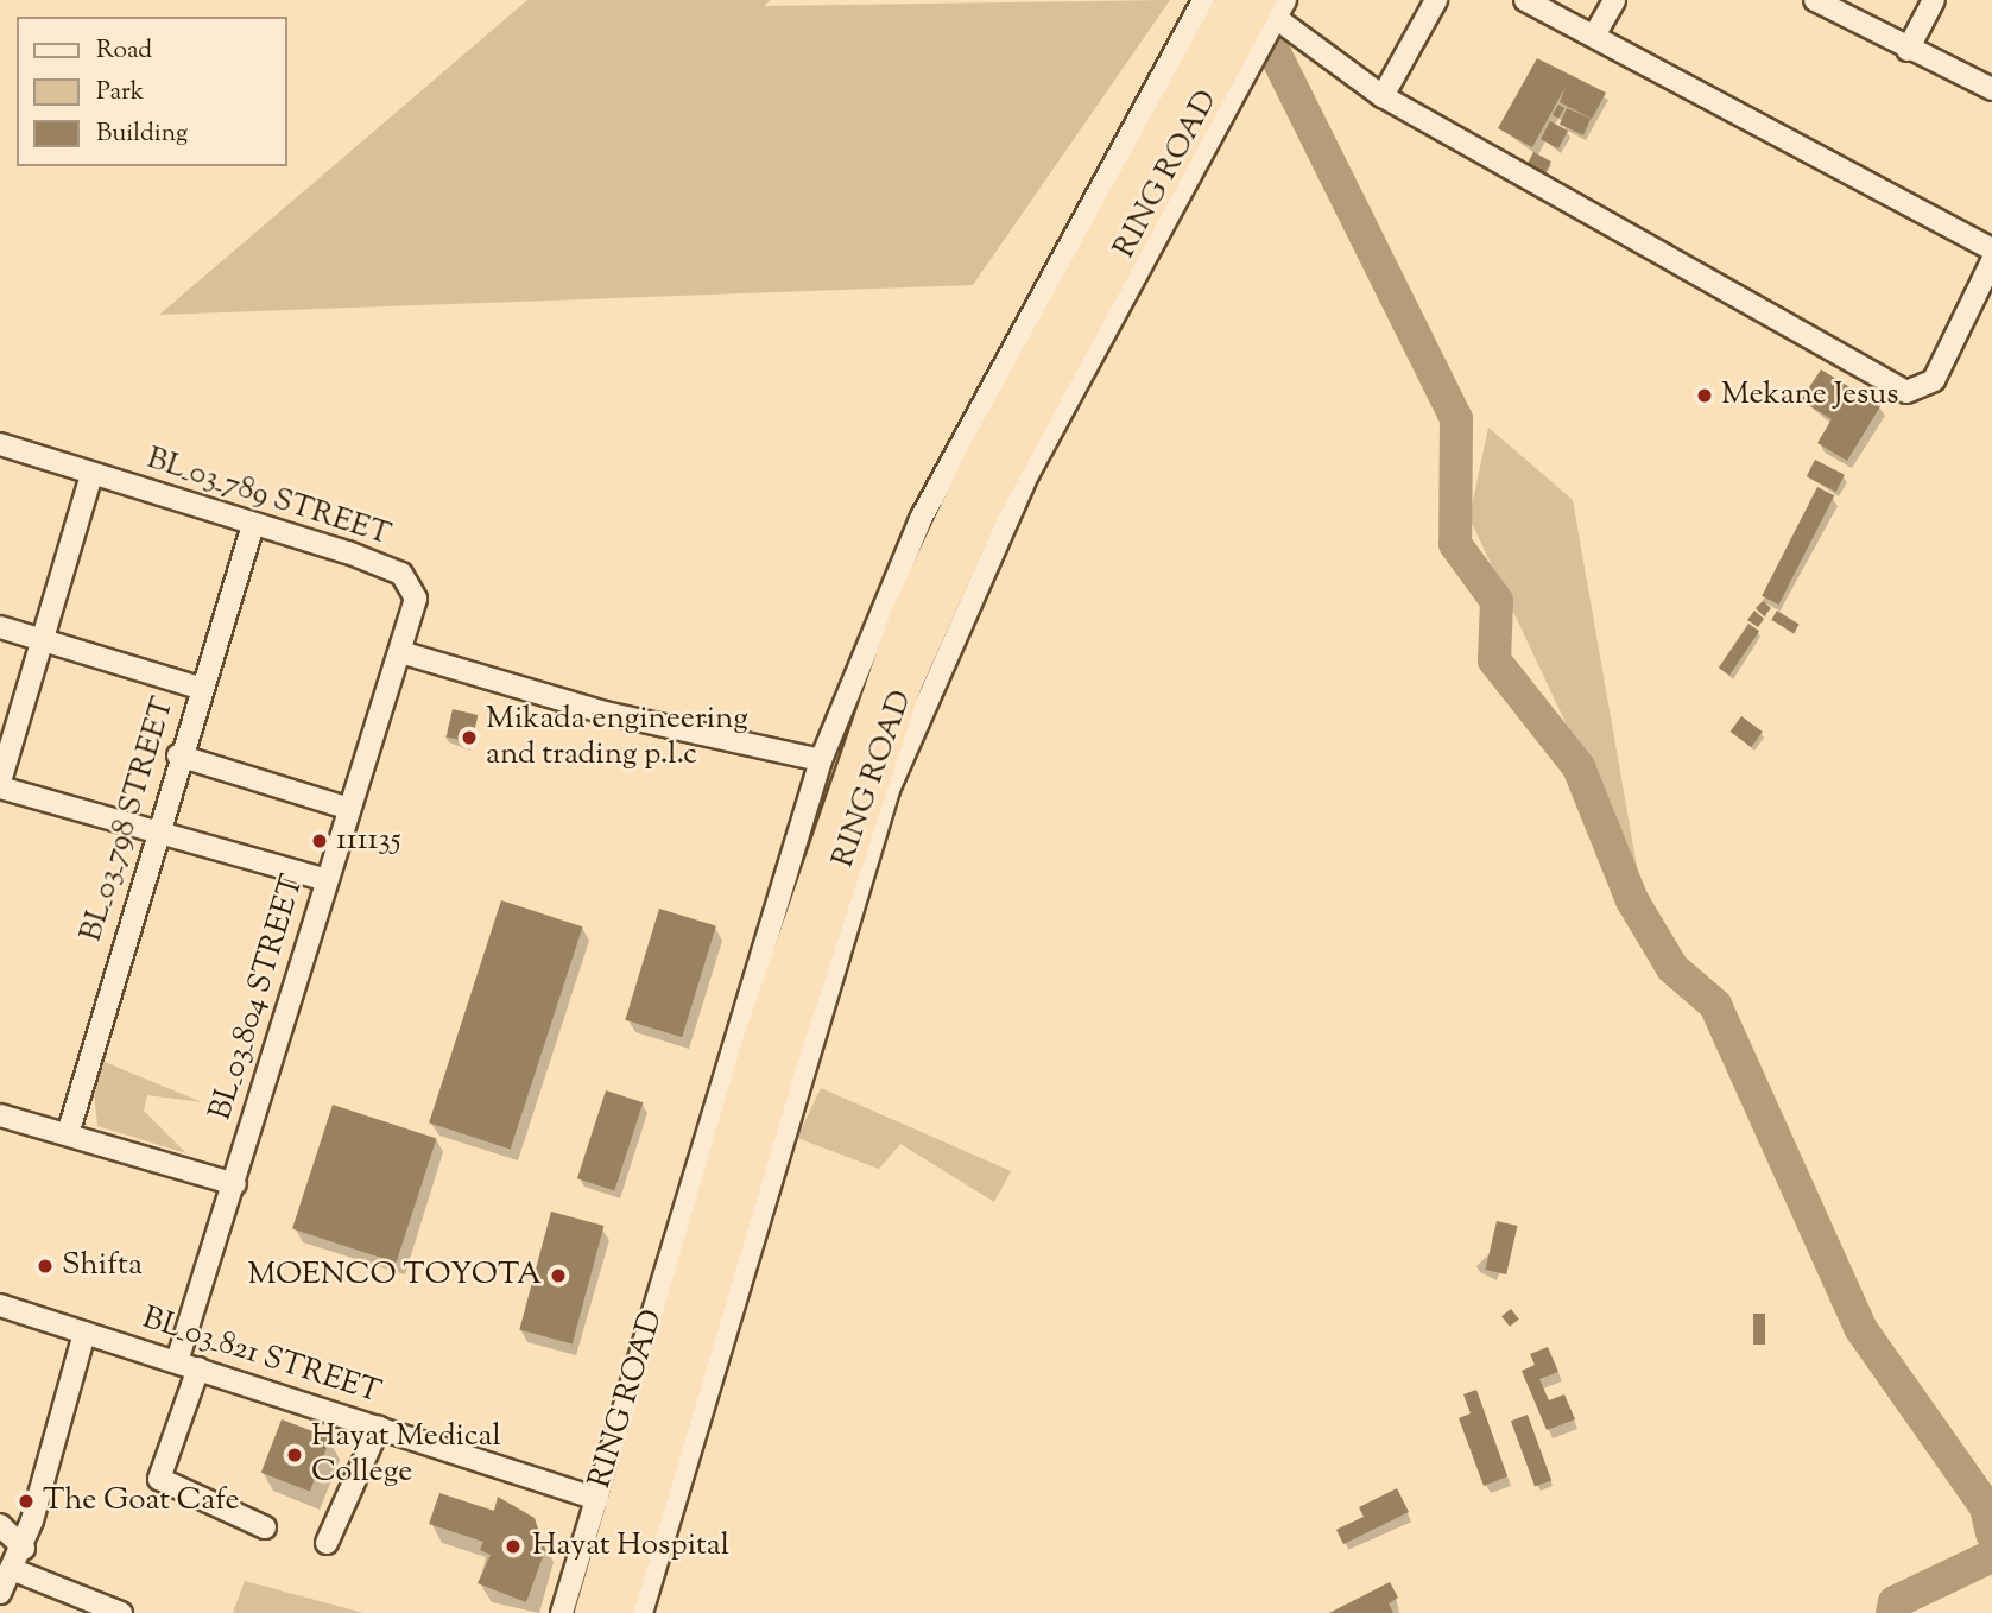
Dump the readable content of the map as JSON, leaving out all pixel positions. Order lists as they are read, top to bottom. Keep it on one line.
{"streets":{"highway":["RING ROAD"],"street":["BL_03_789 STREET","BL_03_798 STREET","BL_03_804 STREET","BL_03_821 STREET"]},"crossings":[["RING ROAD","BL_03_821 STREET"],["BL_03_789 STREET","BL_03_798 STREET"],["BL_03_789 STREET","BL_03_804 STREET"],["BL_03_804 STREET","BL_03_821 STREET"]],"places":["Mekane Jesus","Mikada engineering and trading p.l.c","111135","Shifta","MOENCO TOYOTA","Hayat Medical College","The Goat Cafe","Hayat Hospital"],"legend":["Road","Park","Building"]}
